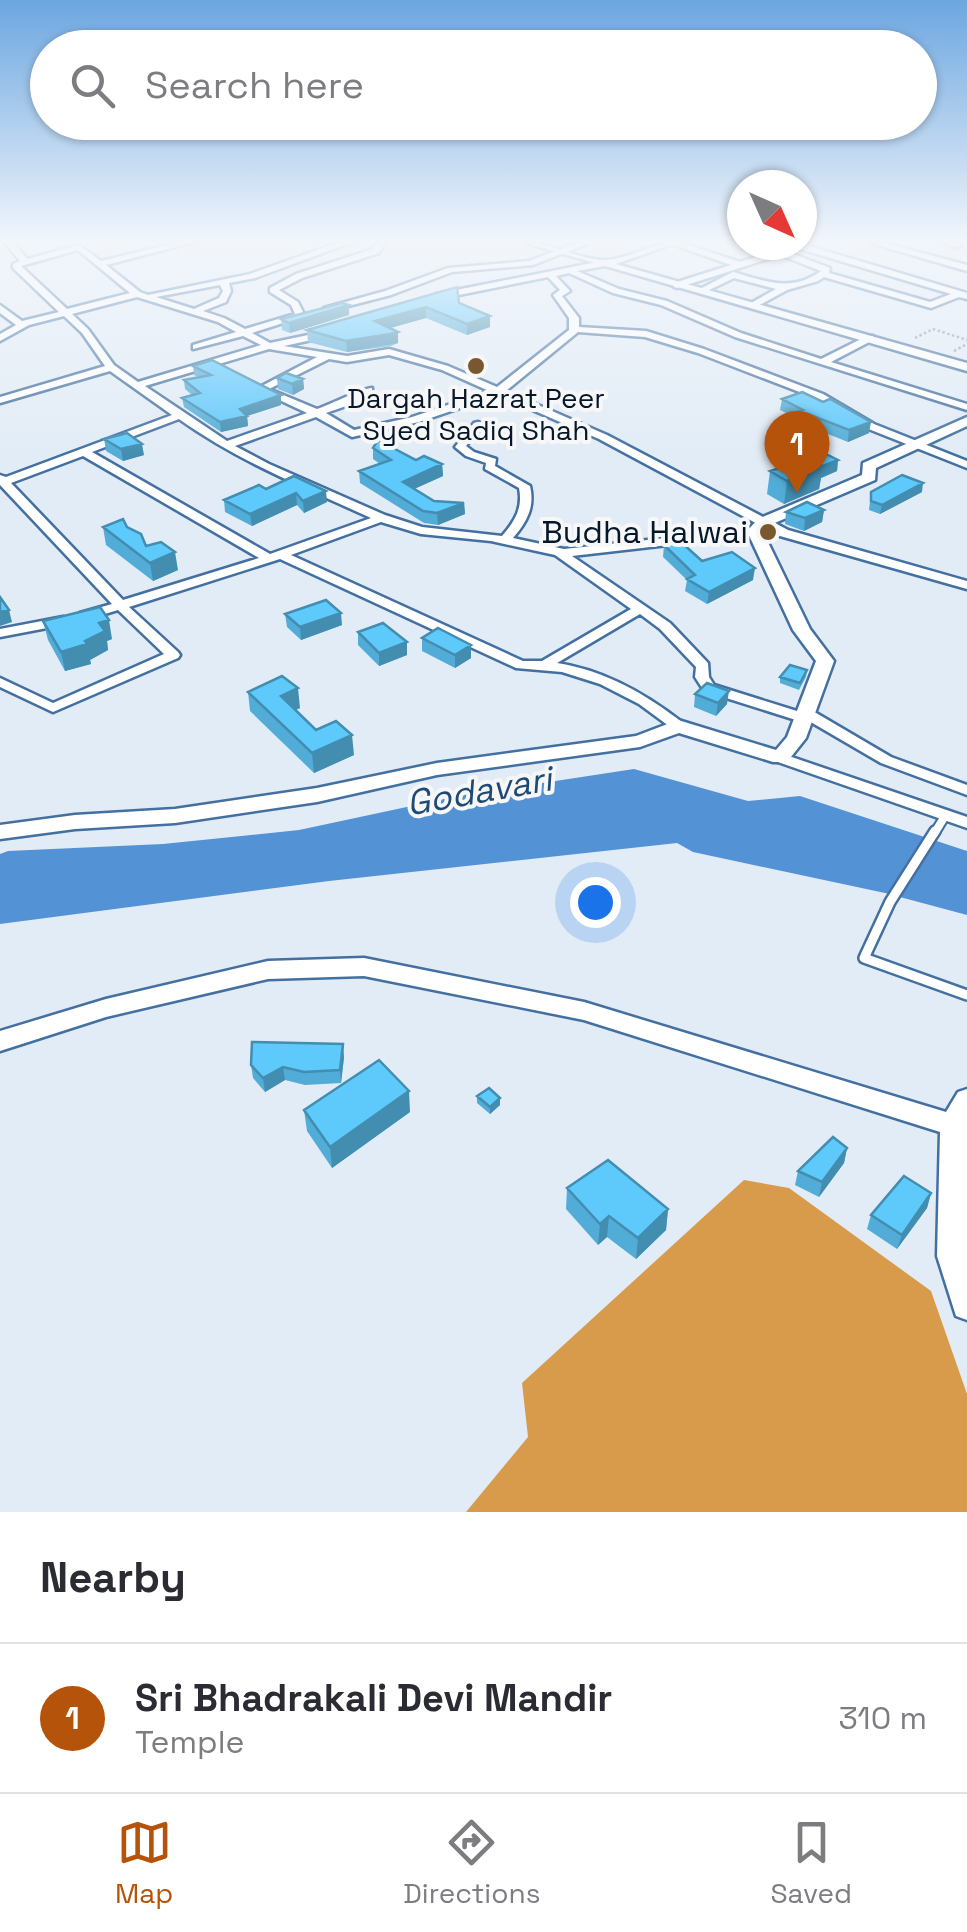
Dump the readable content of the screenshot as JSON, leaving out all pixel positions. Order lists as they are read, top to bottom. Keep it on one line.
{"water":["Godavari"],"places":["Dargah Hazrat Peer Syed Sadiq Shah","Budha Halwai"],"north":"bottom right","page":{"search":"Search here","pins":"1","heading":"Nearby","list":[{"mark":"1","name":"Sri Bhadrakali Devi Mandir","note":"Temple","value":"310 m"}],"nav":["Map","Directions","Saved"]}}
